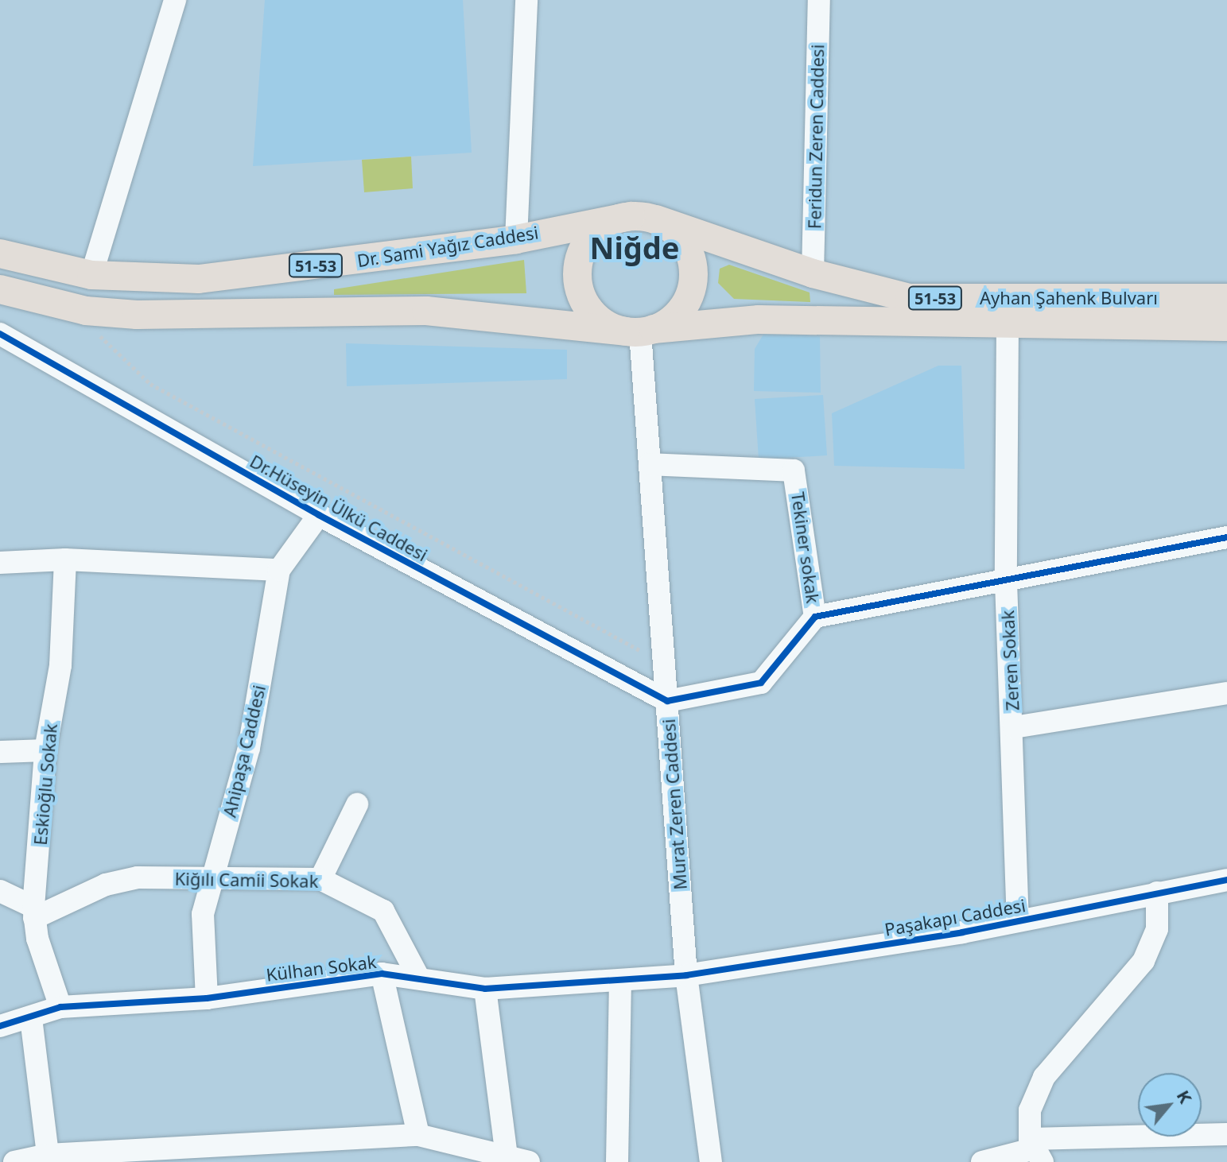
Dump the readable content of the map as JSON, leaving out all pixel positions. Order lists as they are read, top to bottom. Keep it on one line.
{"streets":{"main road":["Dr. Sami Yağız Caddesi","51-53","Ayhan Şahenk Bulvarı"],"street":["Feridun Zeren Caddesi","Dr.Hüseyin Ülkü Caddesi","Tekiner sokak","Zeren Sokak","Ahipaşa Caddesi","Eskioğlu Sokak","Murat Zeren Caddesi","Kiğılı Camii Sokak","Paşakapı Caddesi","Külhan Sokak"]},"crossings":[["Feridun Zeren Caddesi","Ayhan Şahenk Bulvarı"],["Dr. Sami Yağız Caddesi","51-53"],["Dr. Sami Yağız Caddesi","Ayhan Şahenk Bulvarı"],["Dr. Sami Yağız Caddesi","Murat Zeren Caddesi"],["51-53","Ayhan Şahenk Bulvarı"],["51-53","Dr.Hüseyin Ülkü Caddesi"],["51-53","Murat Zeren Caddesi"],["Ayhan Şahenk Bulvarı","Zeren Sokak"],["Ayhan Şahenk Bulvarı","Murat Zeren Caddesi"],["Dr.Hüseyin Ülkü Caddesi","Ahipaşa Caddesi"],["Dr.Hüseyin Ülkü Caddesi","Murat Zeren Caddesi"],["Tekiner sokak","Murat Zeren Caddesi"],["Zeren Sokak","Paşakapı Caddesi"],["Ahipaşa Caddesi","Kiğılı Camii Sokak"],["Ahipaşa Caddesi","Külhan Sokak"],["Eskioğlu Sokak","Kiğılı Camii Sokak"],["Eskioğlu Sokak","Külhan Sokak"],["Murat Zeren Caddesi","Paşakapı Caddesi"],["Murat Zeren Caddesi","Külhan Sokak"],["Kiğılı Camii Sokak","Külhan Sokak"],["Paşakapı Caddesi","Külhan Sokak"]],"districts":["Niğde"],"north":"top right"}
